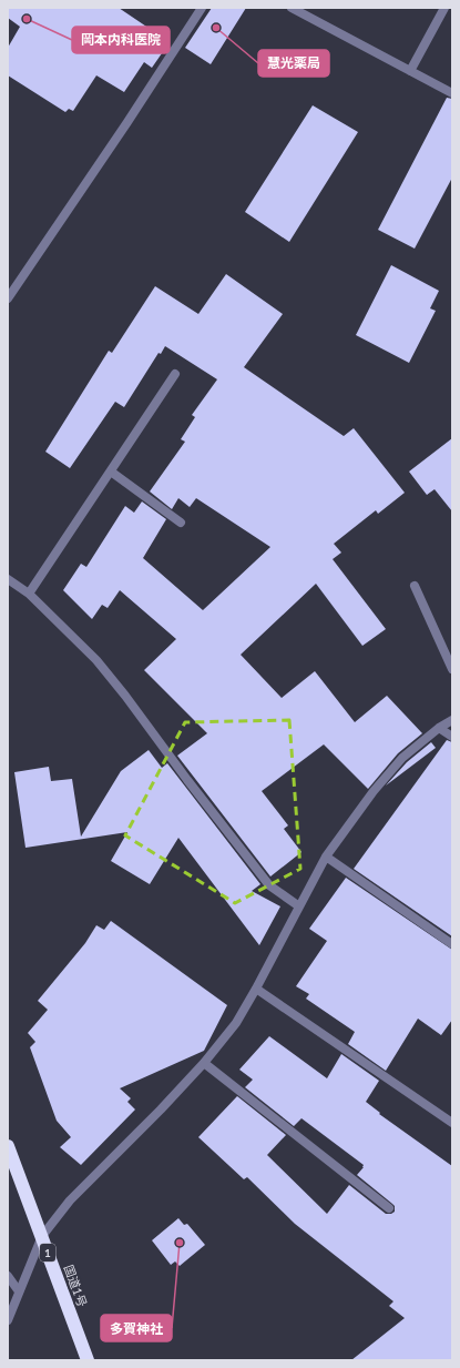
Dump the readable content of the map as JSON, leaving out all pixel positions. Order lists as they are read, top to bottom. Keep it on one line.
{"streets":{"highway":["1","国道1号"]},"places":["岡本内科医院","慧光薬局","多賀神社"]}
